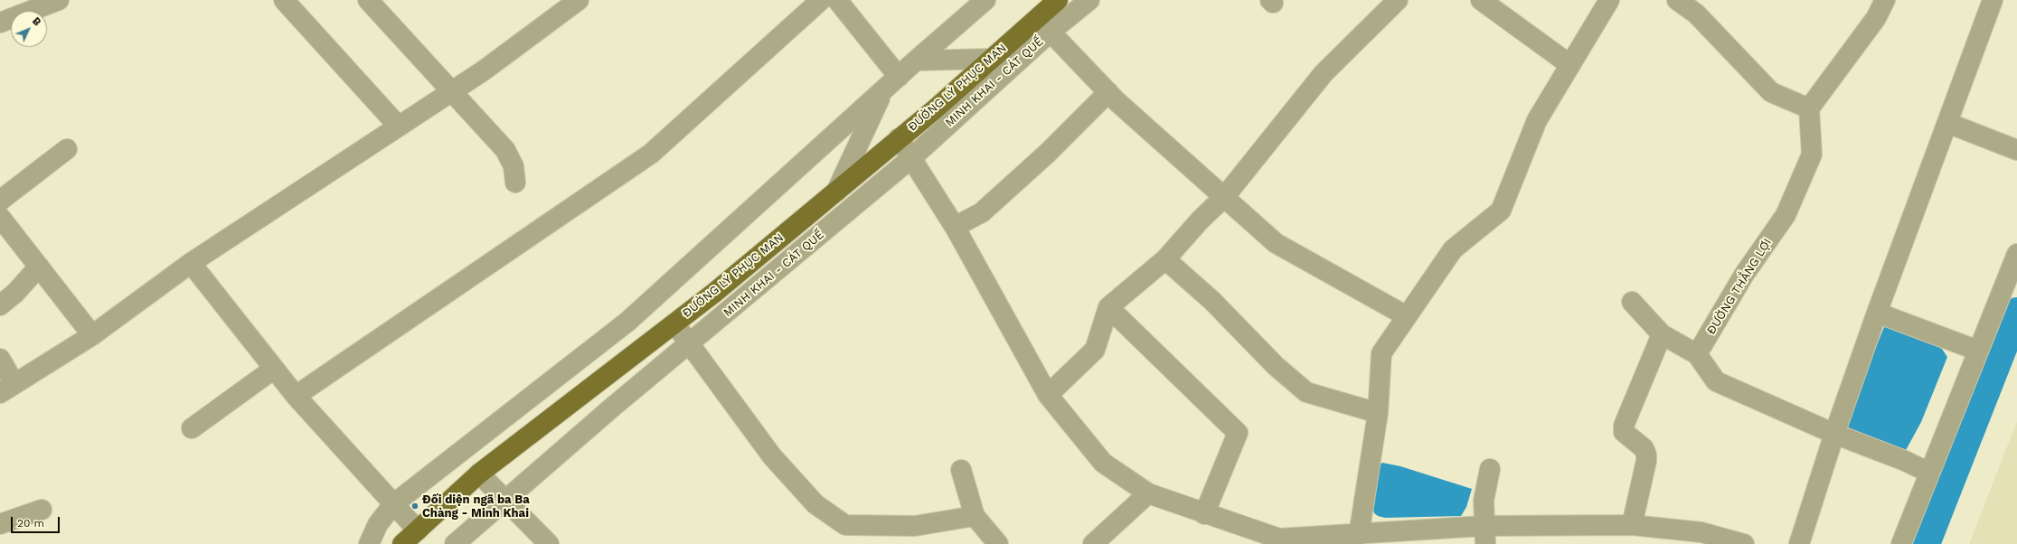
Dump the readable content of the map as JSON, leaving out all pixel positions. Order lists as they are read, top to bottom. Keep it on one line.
{"streets":{"main road":["ĐƯỜNG LÝ PHỤC MAN"],"street":["MINH KHAI - CÁT QUẾ","ĐƯỜNG THẮNG LỢI"]},"crossings":[["MINH KHAI - CÁT QUẾ","ĐƯỜNG LÝ PHỤC MAN"]],"places":["Đối diện ngã ba Ba Chàng - Minh Khai"],"scale_bar":"20 m","north":"top right"}
